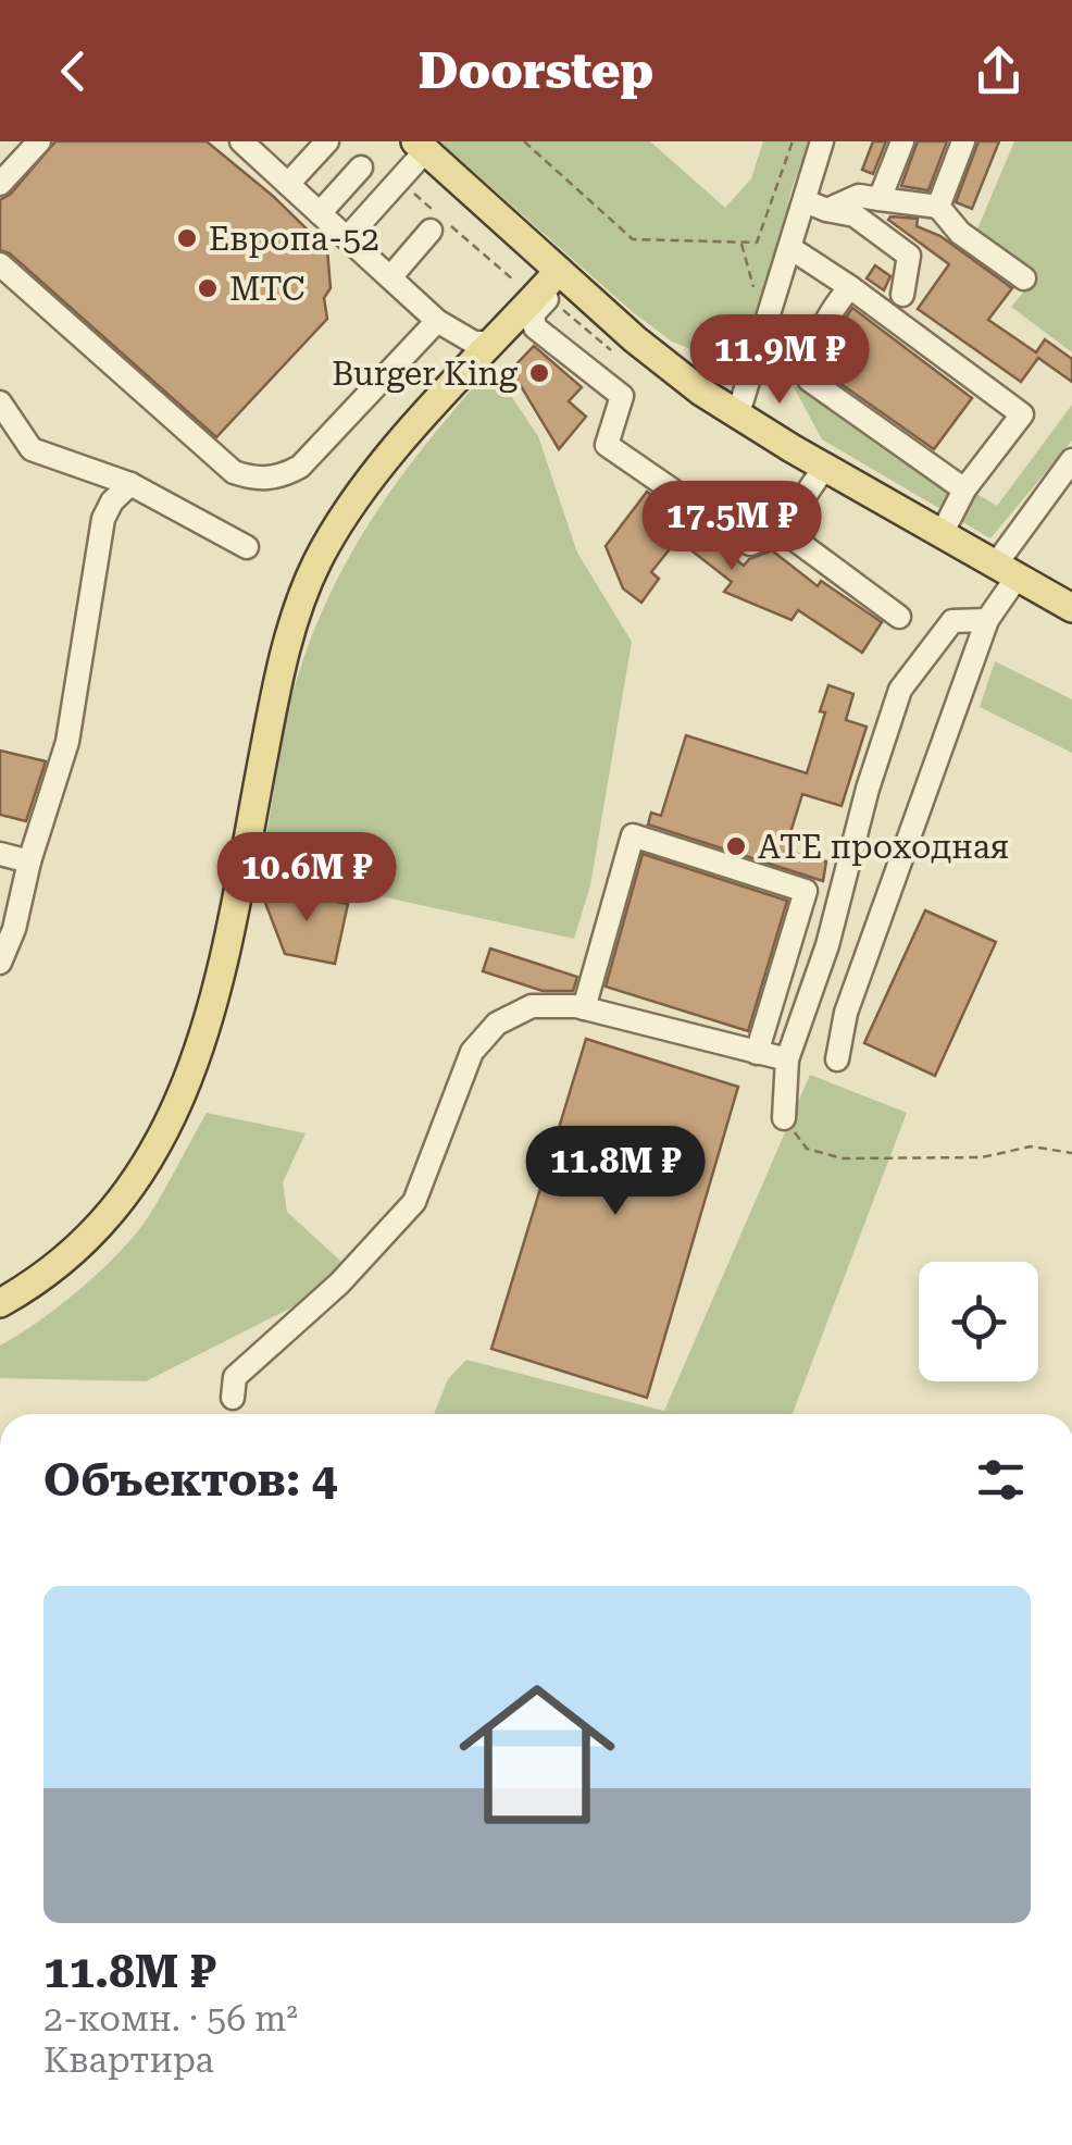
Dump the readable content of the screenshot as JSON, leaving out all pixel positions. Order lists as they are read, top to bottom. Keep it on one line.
{"places":["Европа-52","МТС","Burger King","АТЕ проходная"],"page":{"header":"Doorstep","price":["11.9M ₽","17.5M ₽","10.6M ₽","11.8M ₽"],"heading":"Объектов: 4","list":[{"name":"11.8M ₽","note":"2-комн. · 56 m² · Квартира"}]}}
